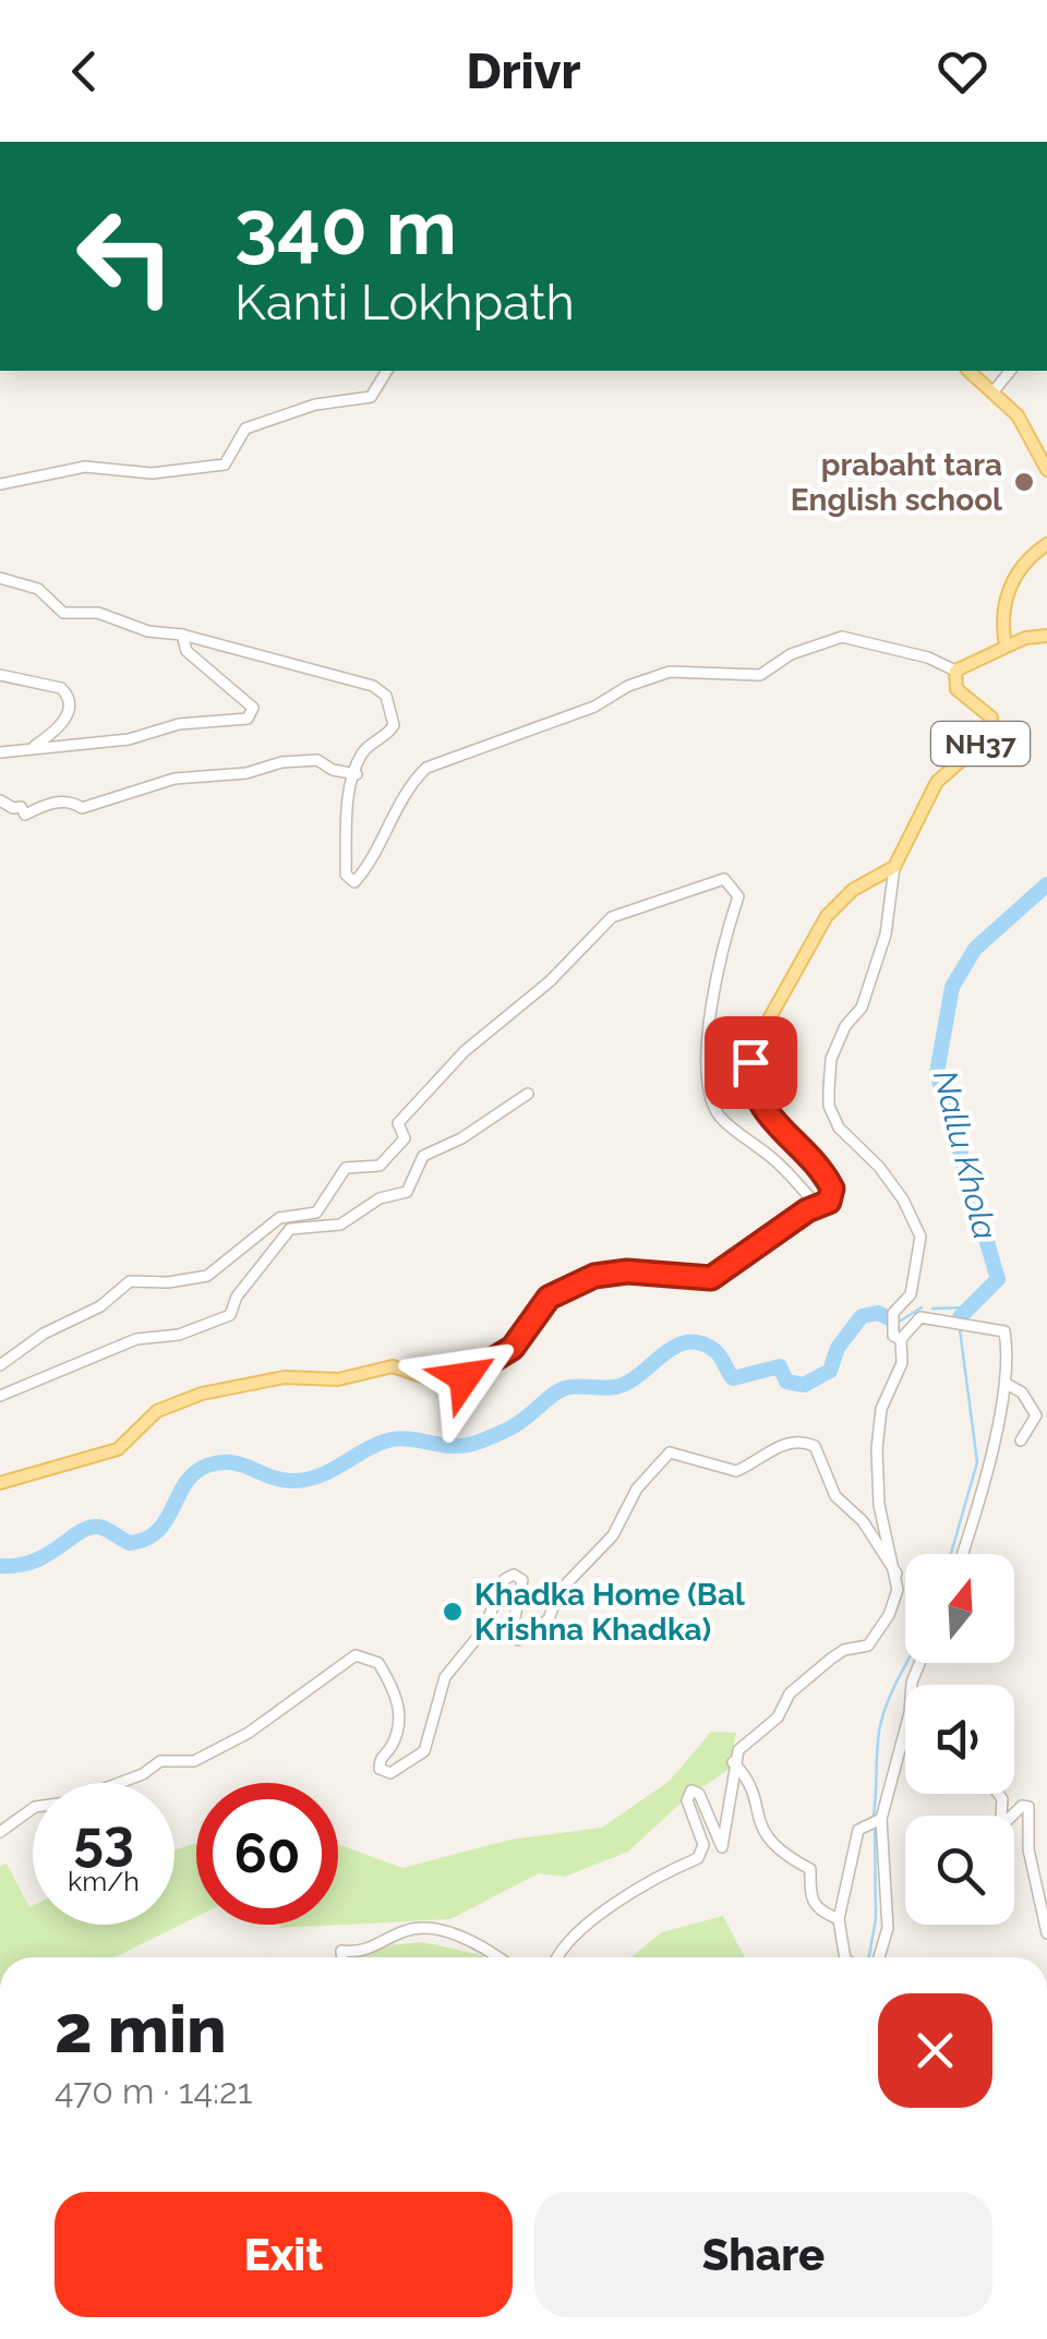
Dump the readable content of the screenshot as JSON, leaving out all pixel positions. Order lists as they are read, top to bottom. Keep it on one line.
{"streets":{"main road":["NH37"]},"water":["Nallu Khola"],"places":["prabaht tara English school","Khadka Home (Bal Krishna Khadka)"],"north":"top","page":{"header":"Drivr","turn":["340 m","Kanti Lokhpath"],"speed":"53 km/h","limit":"60","heading":["2 min","470 m · 14:21"],"buttons":["Exit","Share"]}}
